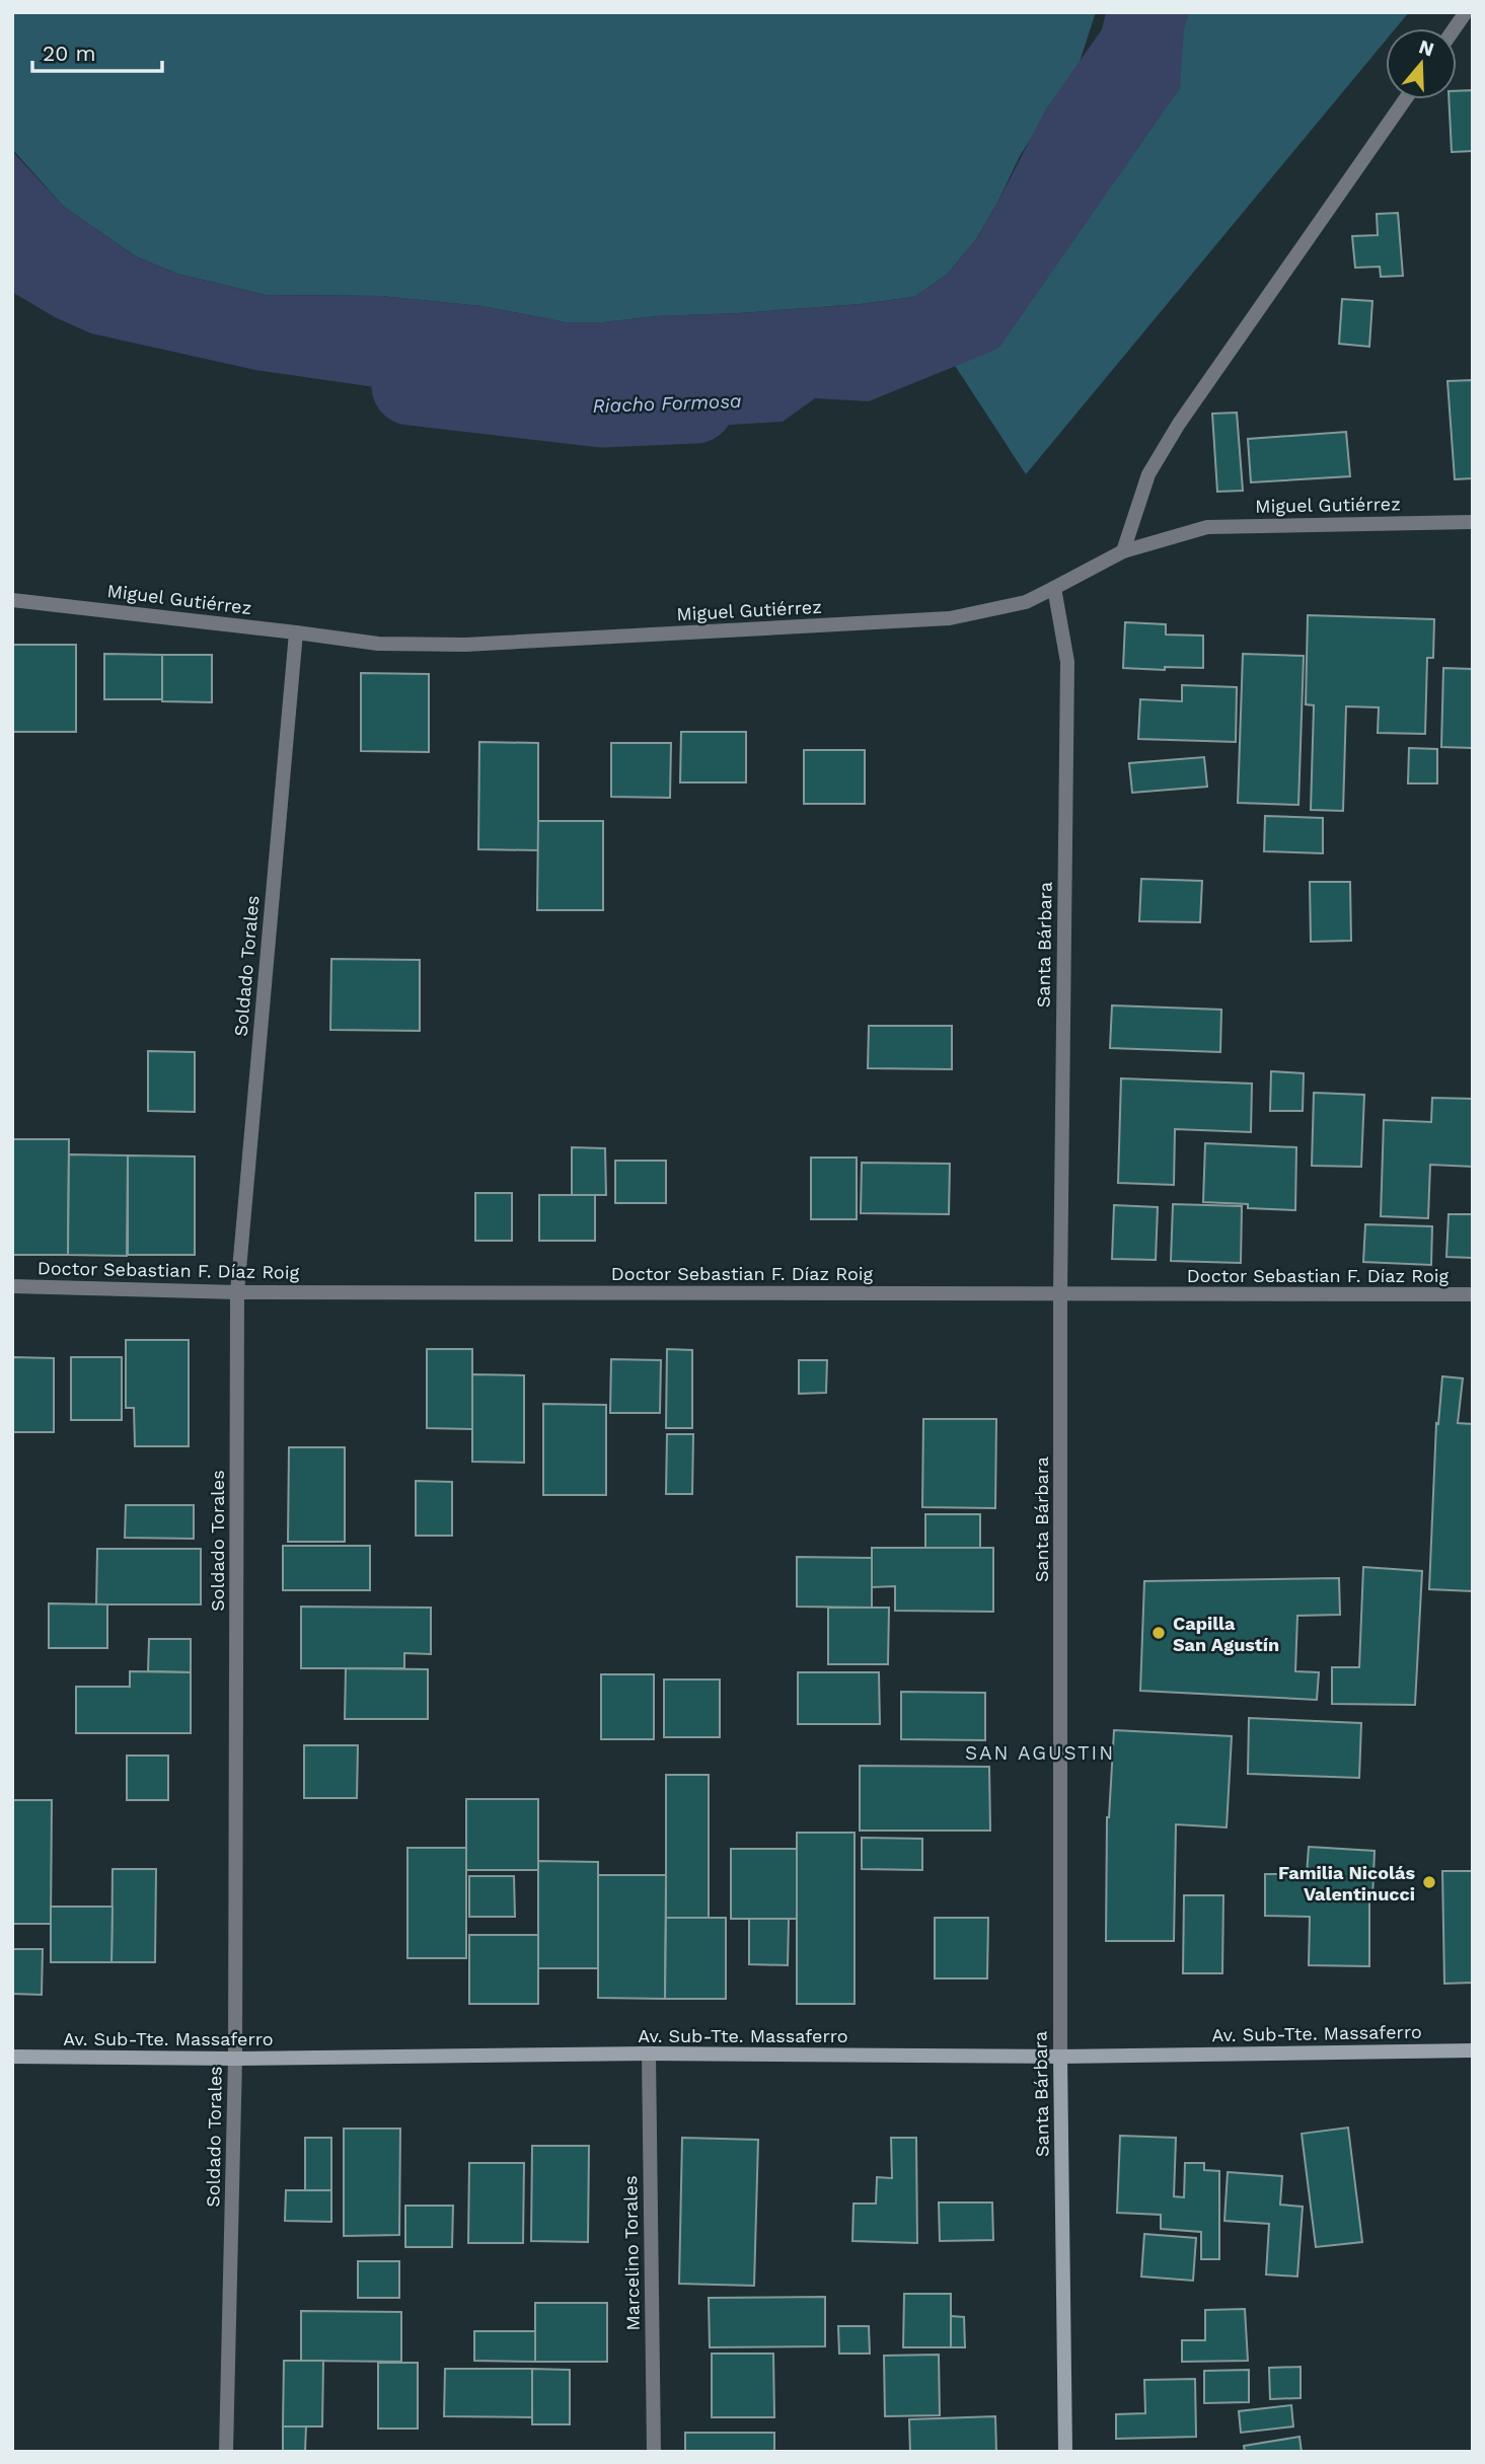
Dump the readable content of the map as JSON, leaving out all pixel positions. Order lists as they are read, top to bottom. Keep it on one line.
{"streets":{"main road":["Santa Bárbara","Av. Sub-Tte. Massaferro"],"street":["Miguel Gutiérrez","Soldado Torales","Doctor Sebastian F. Díaz Roig","Marcelino Torales"]},"crossings":[["Miguel Gutiérrez","Santa Bárbara"],["Miguel Gutiérrez","Soldado Torales"],["Santa Bárbara","Doctor Sebastian F. Díaz Roig"],["Santa Bárbara","Av. Sub-Tte. Massaferro"],["Soldado Torales","Doctor Sebastian F. Díaz Roig"],["Soldado Torales","Av. Sub-Tte. Massaferro"],["Av. Sub-Tte. Massaferro","Marcelino Torales"]],"districts":["SAN AGUSTIN"],"water":["Riacho Formosa"],"places":["Capilla San Agustín","Familia Nicolás Valentinucci"],"scale_bar":"20 m","north":"top"}
